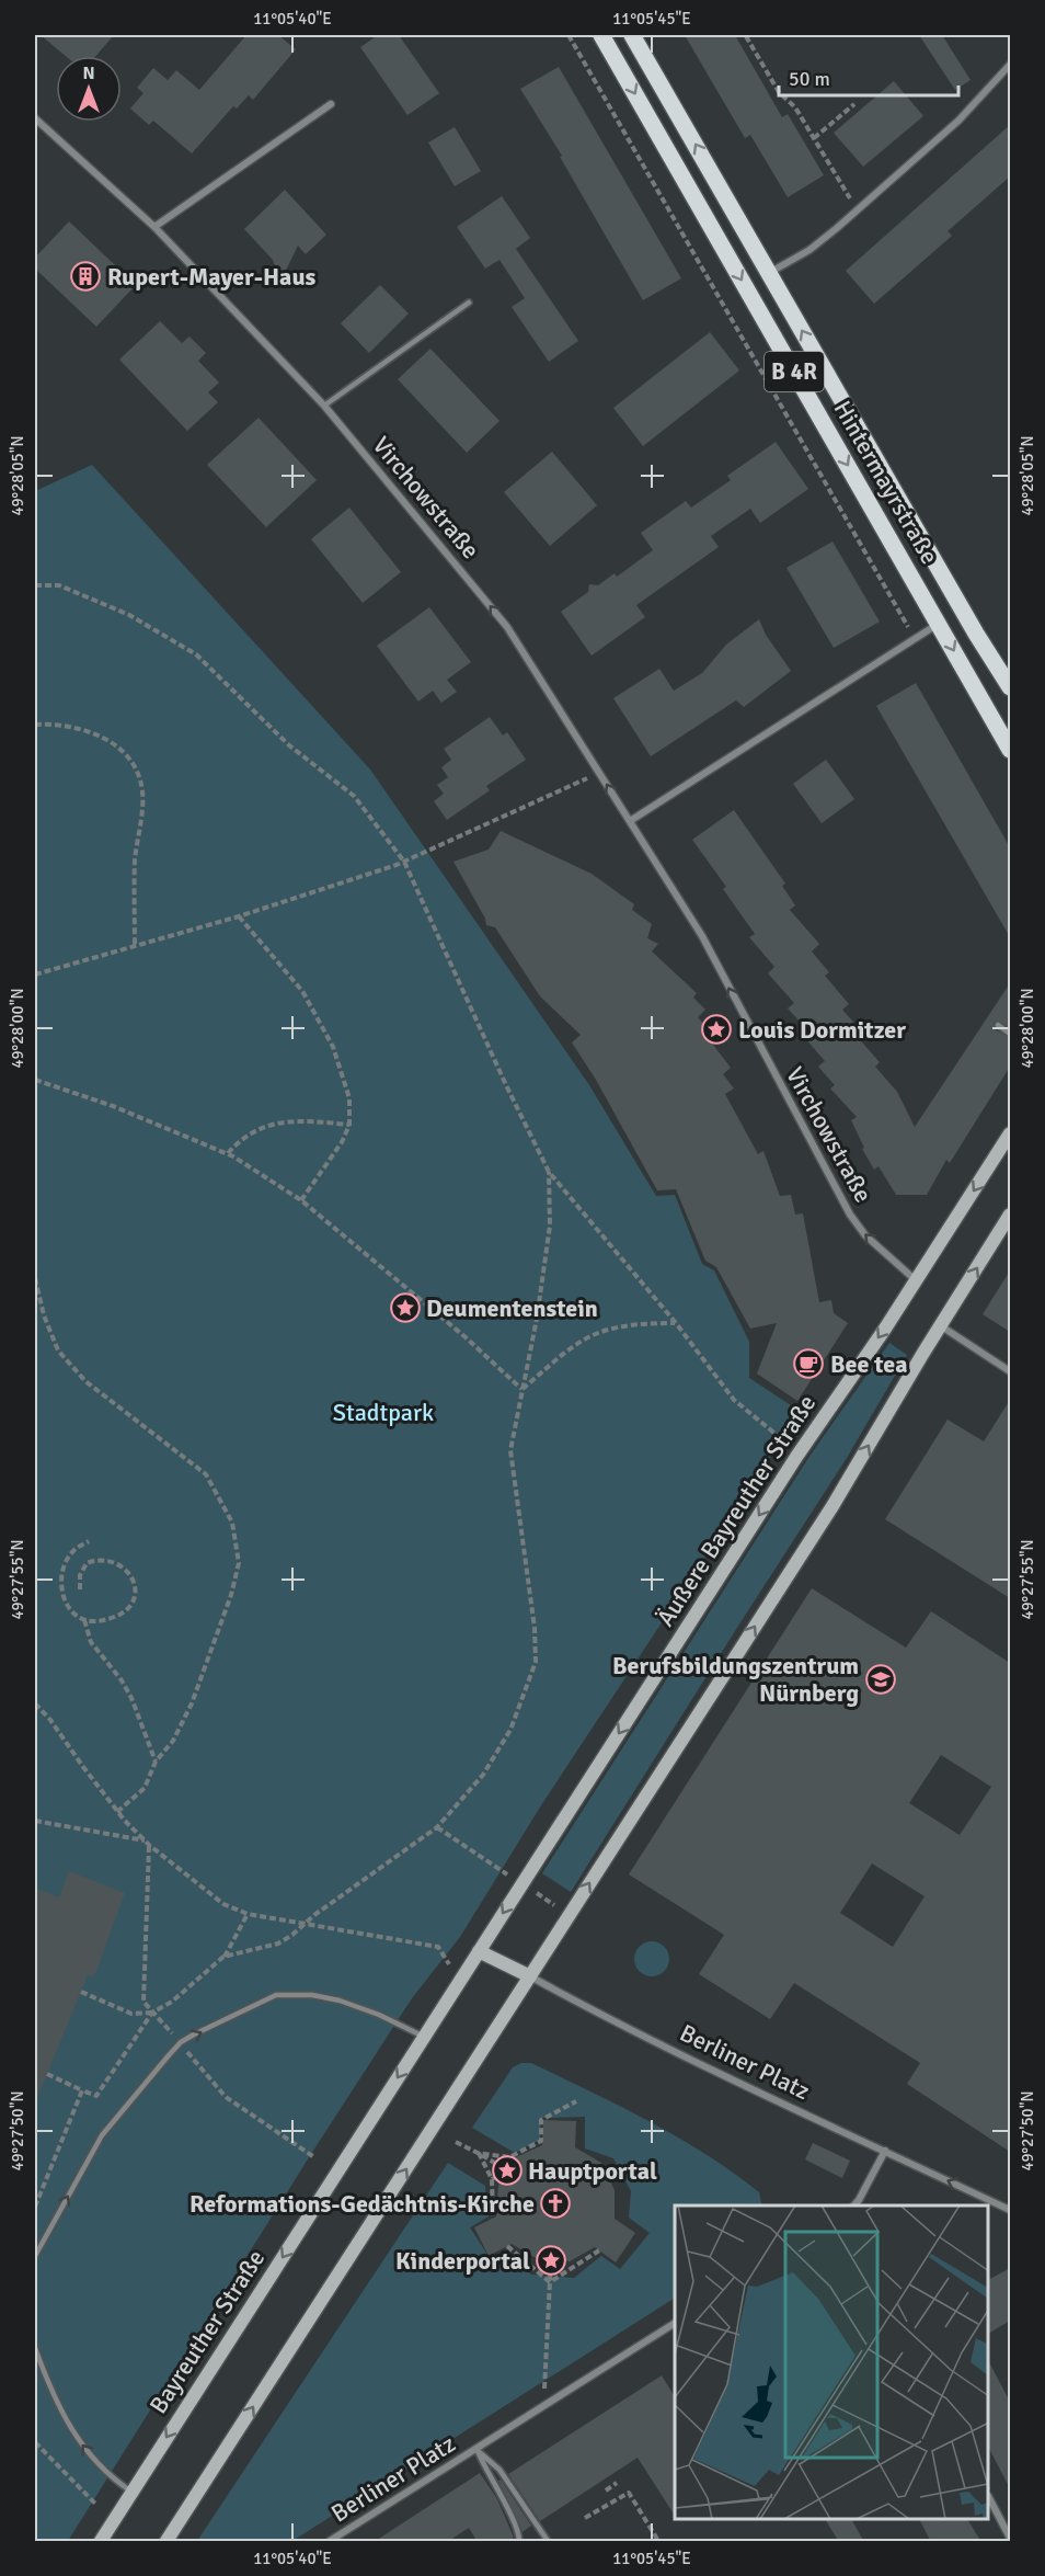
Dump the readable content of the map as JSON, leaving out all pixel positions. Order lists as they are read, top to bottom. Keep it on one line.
{"streets":{"main road":["B 4R","Hintermayrstraße","Äußere Bayreuther Straße","Bayreuther Straße"],"street":["Virchowstraße","Berliner Platz"]},"crossings":[["Virchowstraße","Äußere Bayreuther Straße"],["Äußere Bayreuther Straße","Bayreuther Straße"]],"one_way":["Virchowstraße"],"parks":["Stadtpark"],"places":{"building":["Rupert-Mayer-Haus"],"place":["Louis Dormitzer","Deumentenstein","Hauptportal","Kinderportal"],"cafe":["Bee tea"],"school or university":["Berufsbildungszentrum Nürnberg"],"church":["Reformations-Gedächtnis-Kirche"]},"scale_bar":"50 m","north":"top","coordinates":["11°05'40\"E","11°05'45\"E","49°28'05\"N","49°28'00\"N","49°27'55\"N","49°27'50\"N"]}
